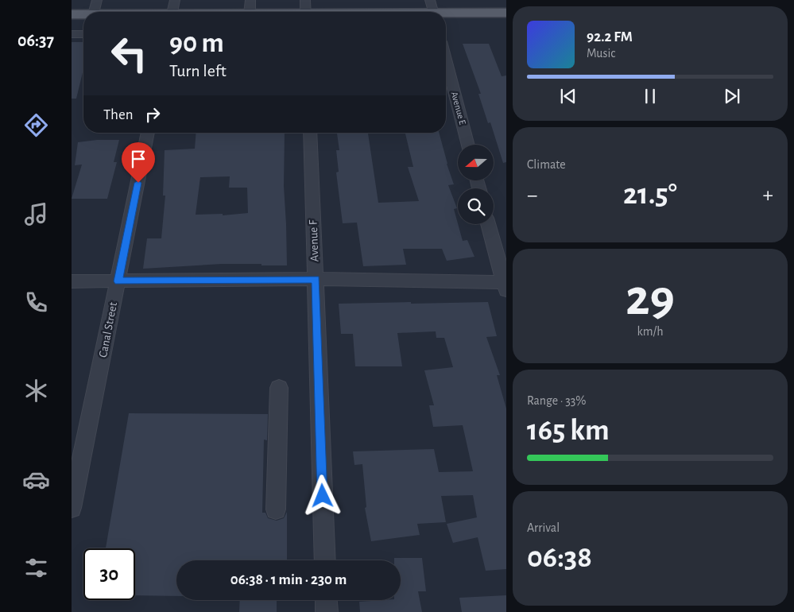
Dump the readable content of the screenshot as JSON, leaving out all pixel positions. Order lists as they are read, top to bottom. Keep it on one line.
{"streets":{"street":["Avenue E","Avenue F","Canal Street"]},"north":"left","page":{"tabs":"06:37","turn":["90 m","Turn left"],"song":["92.2 FM","Music"],"then":"Then","tile":["Climate",["29","km/h"],["Range · 33%","165 km"],["Arrival","06:38"]],"heat":["−","21.5°","+"],"limit":"30","trip":"06:38 · 1 min · 230 m"}}
